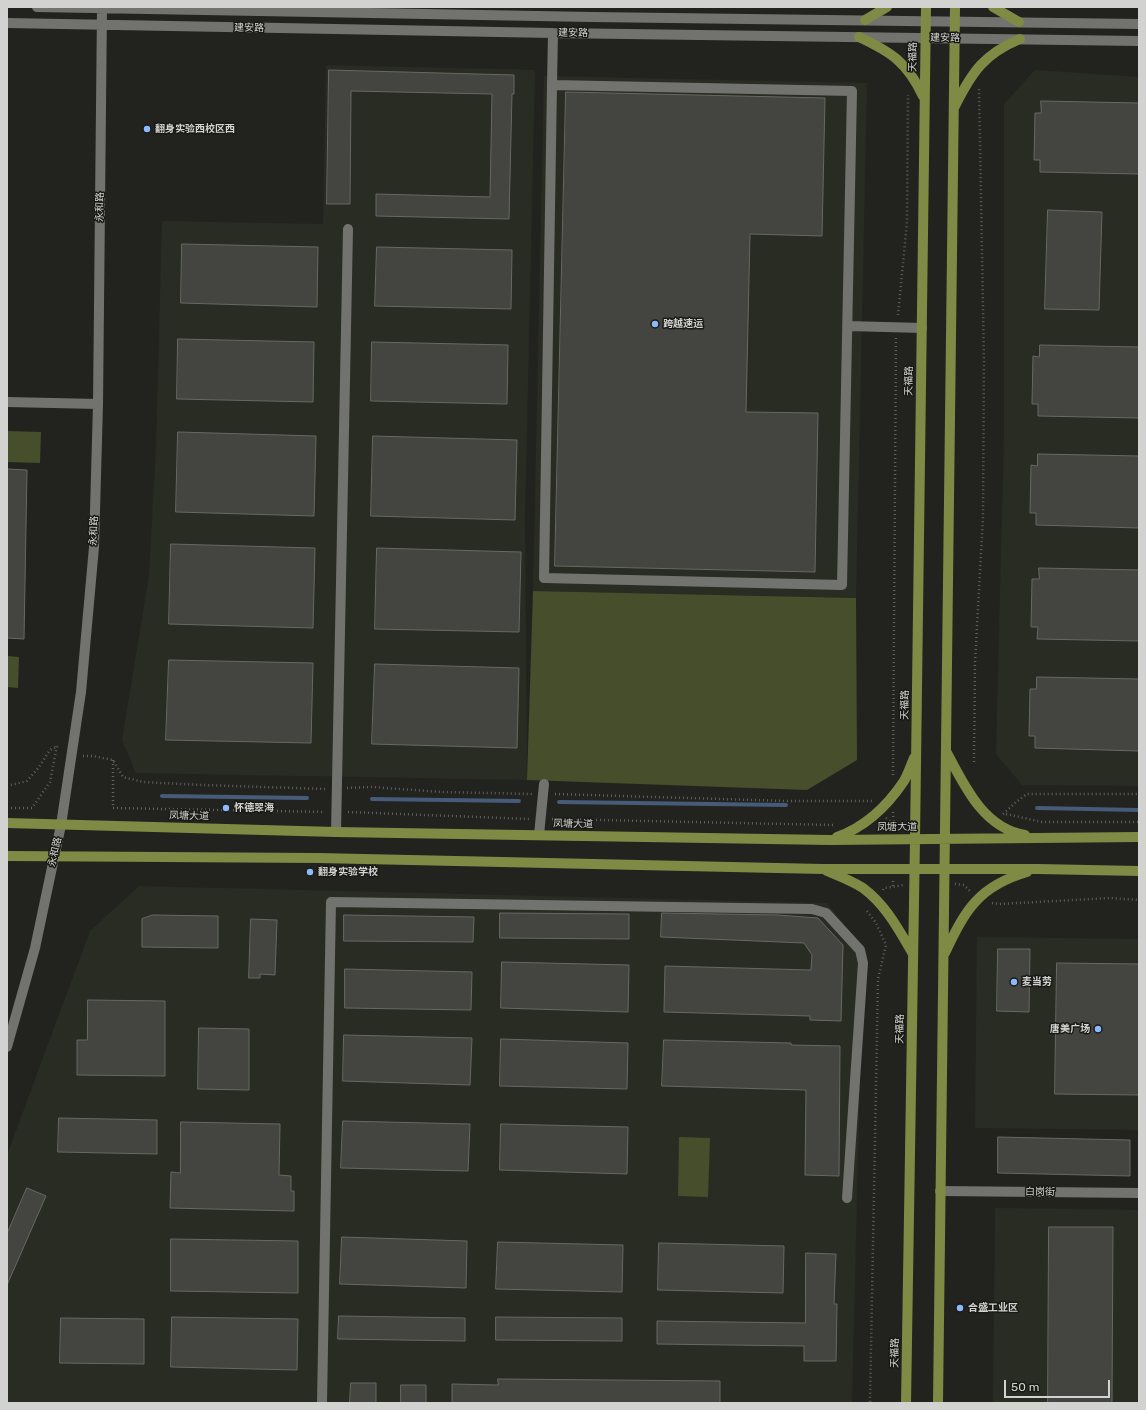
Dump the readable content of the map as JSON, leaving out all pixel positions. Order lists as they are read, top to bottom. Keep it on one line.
{"streets":{"main road":["天福路","凤塘大道"],"street":["建安路","永和路","白岗街"]},"crossings":[["建安路","天福路"],["建安路","永和路"],["天福路","凤塘大道"],["永和路","凤塘大道"]],"places":["翻身实验西校区西","跨越速运","怀德翠海","翻身实验学校","麦当劳","唐美广场","合盛工业区"],"scale_bar":"50 m"}
